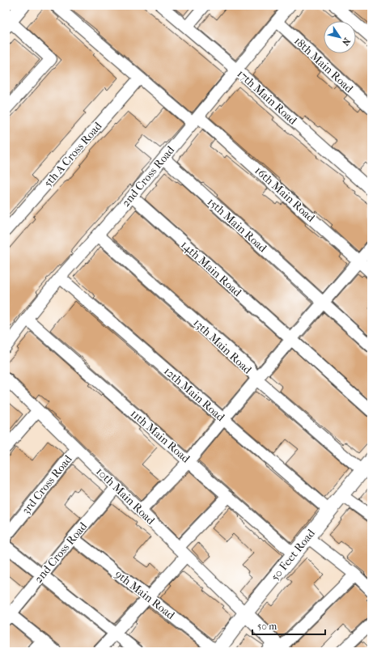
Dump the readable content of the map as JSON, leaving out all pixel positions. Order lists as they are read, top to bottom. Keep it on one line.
{"streets":{"main road":["50 Feet Road"],"street":["18th Main Road","17th Main Road","5th A Cross Road","2nd Cross Road","16th Main Road","15th Main Road","14th Main Road","13th Main Road","12th Main Road","11th Main Road","3rd Cross Road","10th Main Road","9th Main Road"]},"crossings":[["18th Main Road","2nd Cross Road"],["17th Main Road","2nd Cross Road"],["5th A Cross Road","16th Main Road"],["2nd Cross Road","16th Main Road"],["2nd Cross Road","15th Main Road"],["2nd Cross Road","14th Main Road"],["2nd Cross Road","13th Main Road"],["2nd Cross Road","12th Main Road"],["2nd Cross Road","11th Main Road"],["2nd Cross Road","10th Main Road"],["2nd Cross Road","9th Main Road"],["13th Main Road","50 Feet Road"],["12th Main Road","50 Feet Road"],["11th Main Road","50 Feet Road"],["3rd Cross Road","10th Main Road"],["10th Main Road","50 Feet Road"],["50 Feet Road","9th Main Road"]],"scale_bar":"50 m","north":"bottom right"}
